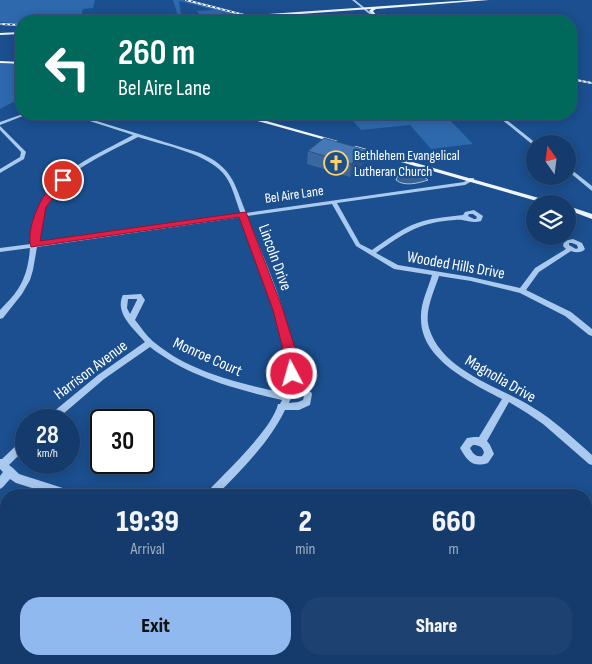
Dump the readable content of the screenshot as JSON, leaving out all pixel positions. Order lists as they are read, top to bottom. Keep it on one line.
{"streets":{"street":["Bel Aire Lane","Lincoln Drive","Wooded Hills Drive","Monroe Court","Harrison Avenue","Magnolia Drive"]},"crossings":[["Bel Aire Lane","Lincoln Drive"],["Bel Aire Lane","Wooded Hills Drive"],["Lincoln Drive","Monroe Court"],["Wooded Hills Drive","Magnolia Drive"],["Monroe Court","Harrison Avenue"]],"places":{"church":["Bethlehem Evangelical Lutheran Church"]},"north":"top","page":{"turn":["260 m","Bel Aire Lane"],"speed":"28 km/h","limit":"30","eta":["19:39","Arrival","2","min","660","m"],"buttons":["Exit","Share"]}}
